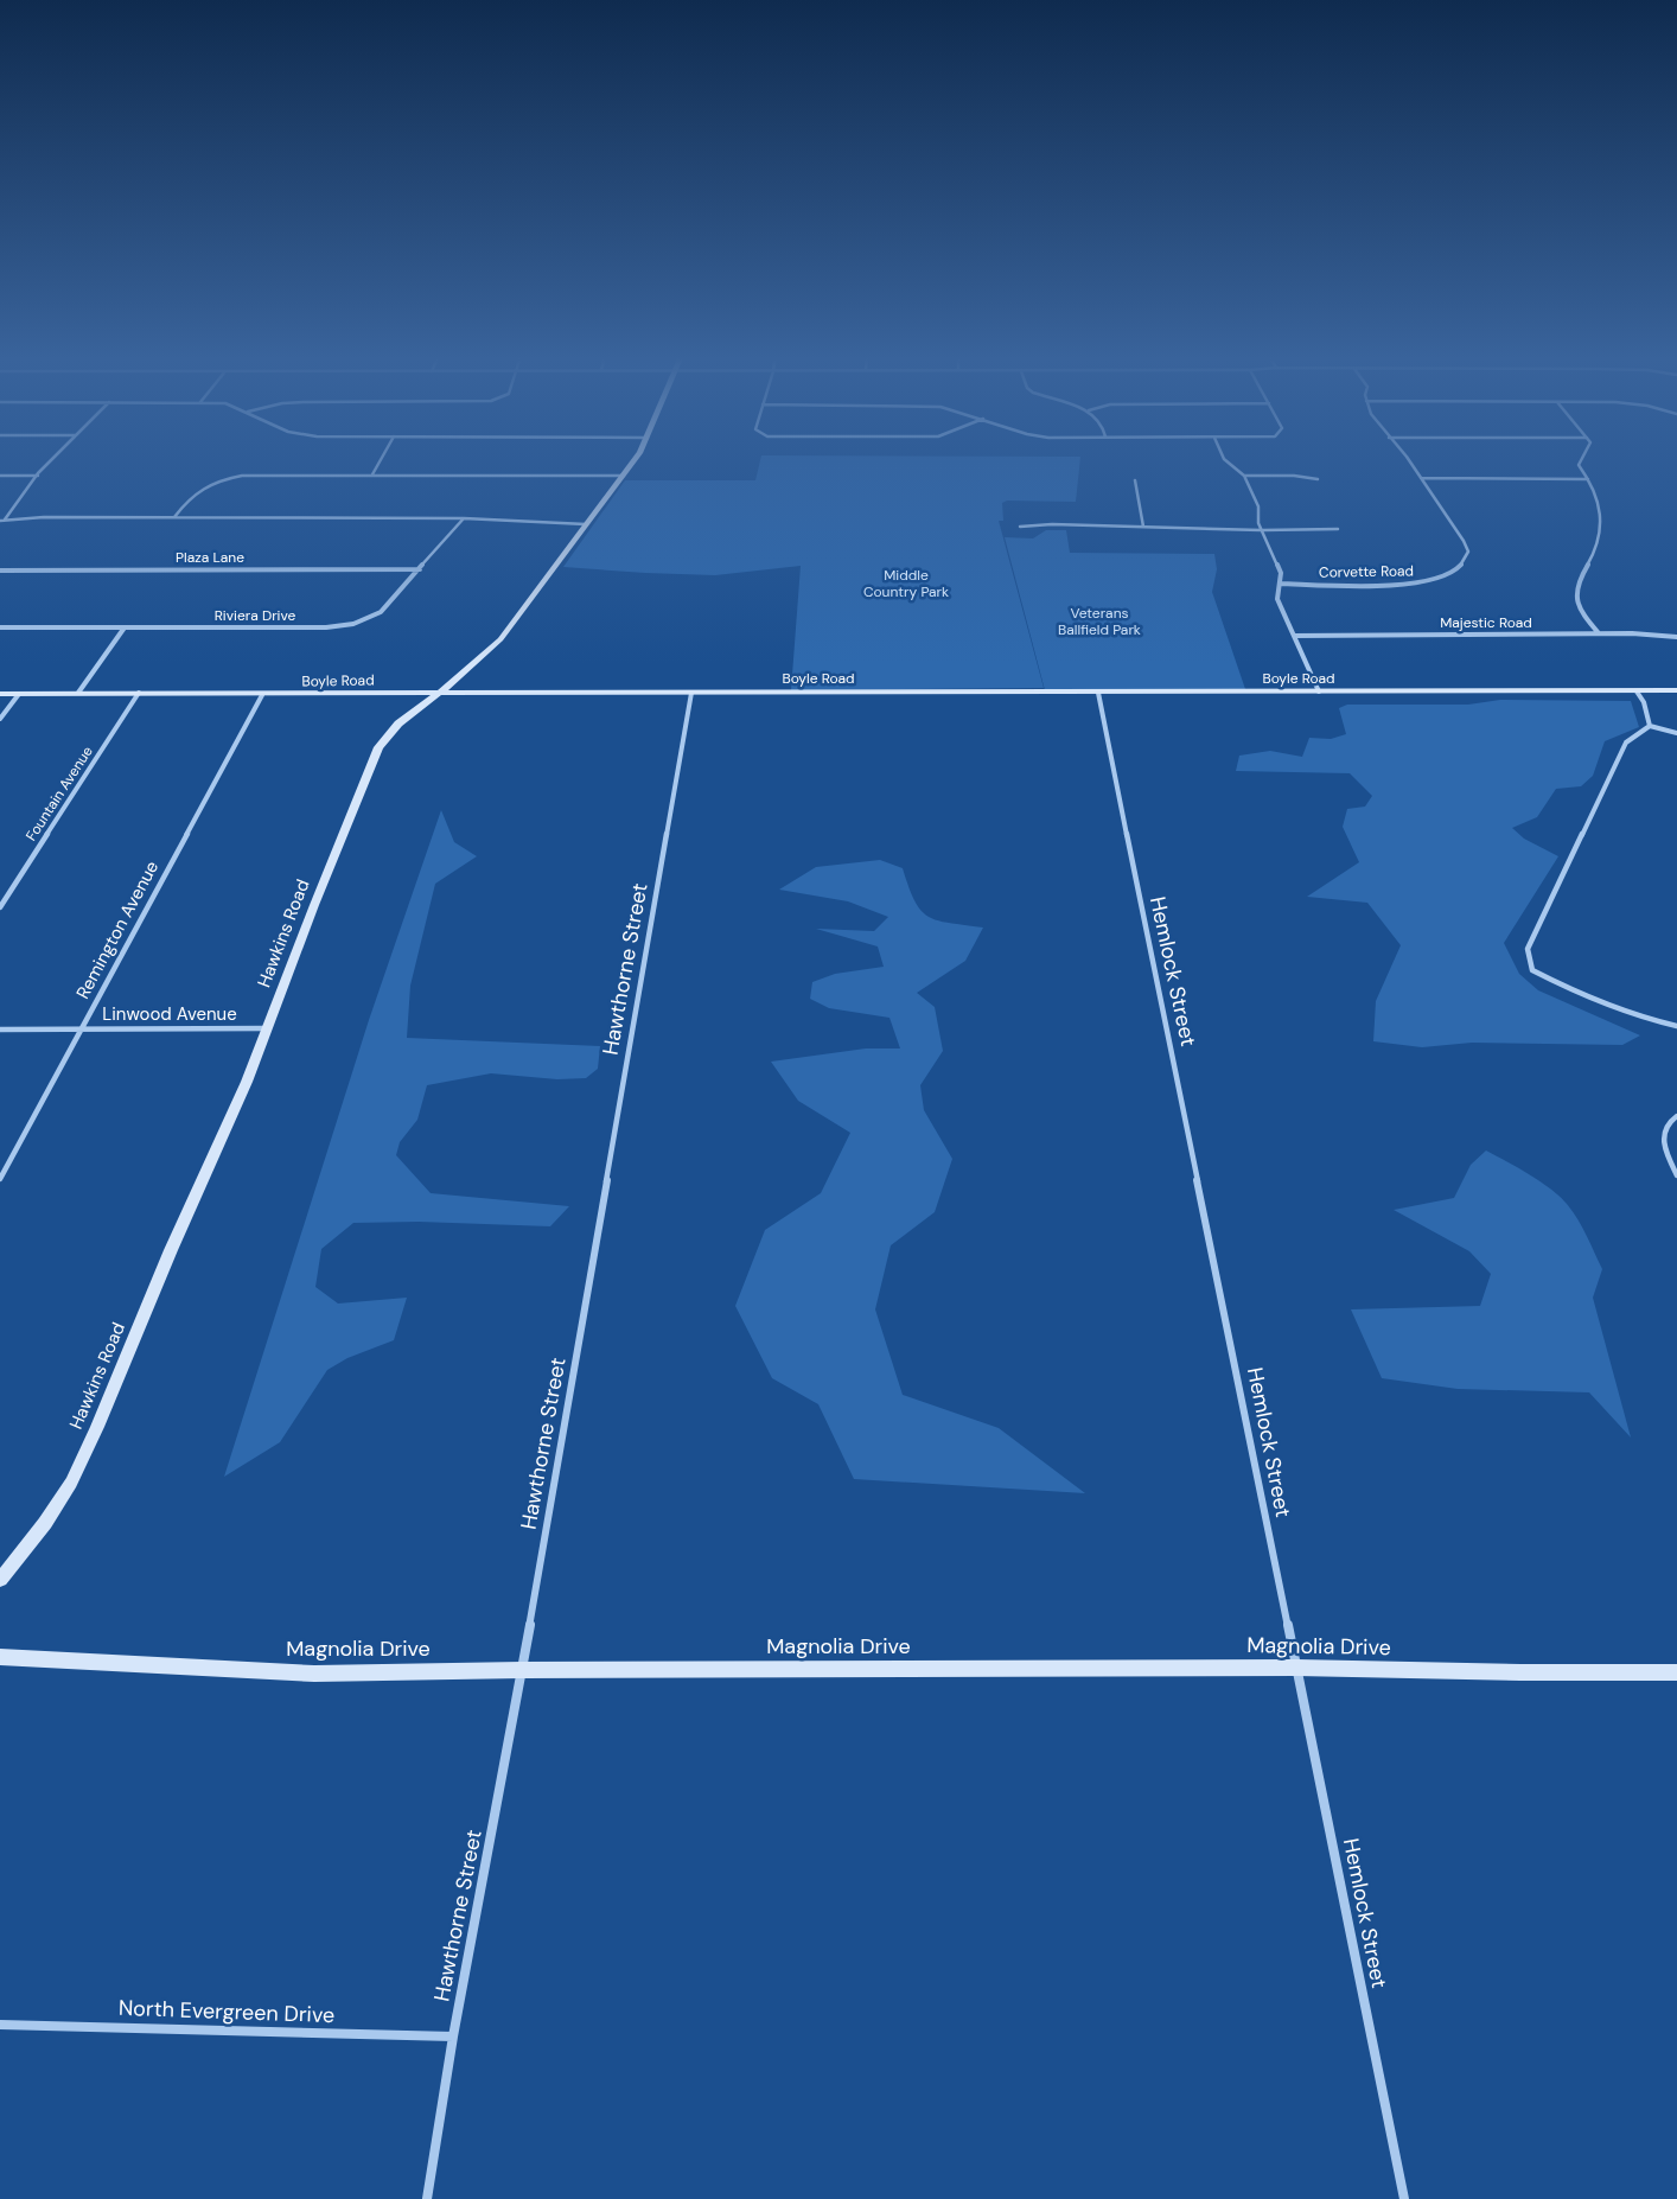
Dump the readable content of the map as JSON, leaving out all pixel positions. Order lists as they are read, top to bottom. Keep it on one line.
{"streets":{"street":["Plaza Lane","Corvette Road","Riviera Drive","Majestic Road","Boyle Road","Fountain Avenue","Remington Avenue","Hawkins Road","Hawthorne Street","Hemlock Street","Linwood Avenue","Magnolia Drive","North Evergreen Drive"]},"crossings":[["Plaza Lane","Riviera Drive"],["Boyle Road","Fountain Avenue"],["Boyle Road","Remington Avenue"],["Boyle Road","Hawkins Road"],["Boyle Road","Hawthorne Street"],["Boyle Road","Hemlock Street"],["Remington Avenue","Linwood Avenue"],["Hawkins Road","Linwood Avenue"],["Hawthorne Street","Magnolia Drive"],["Hawthorne Street","North Evergreen Drive"],["Hemlock Street","Magnolia Drive"]],"parks":["Middle Country Park","Veterans Ballfield Park"]}
